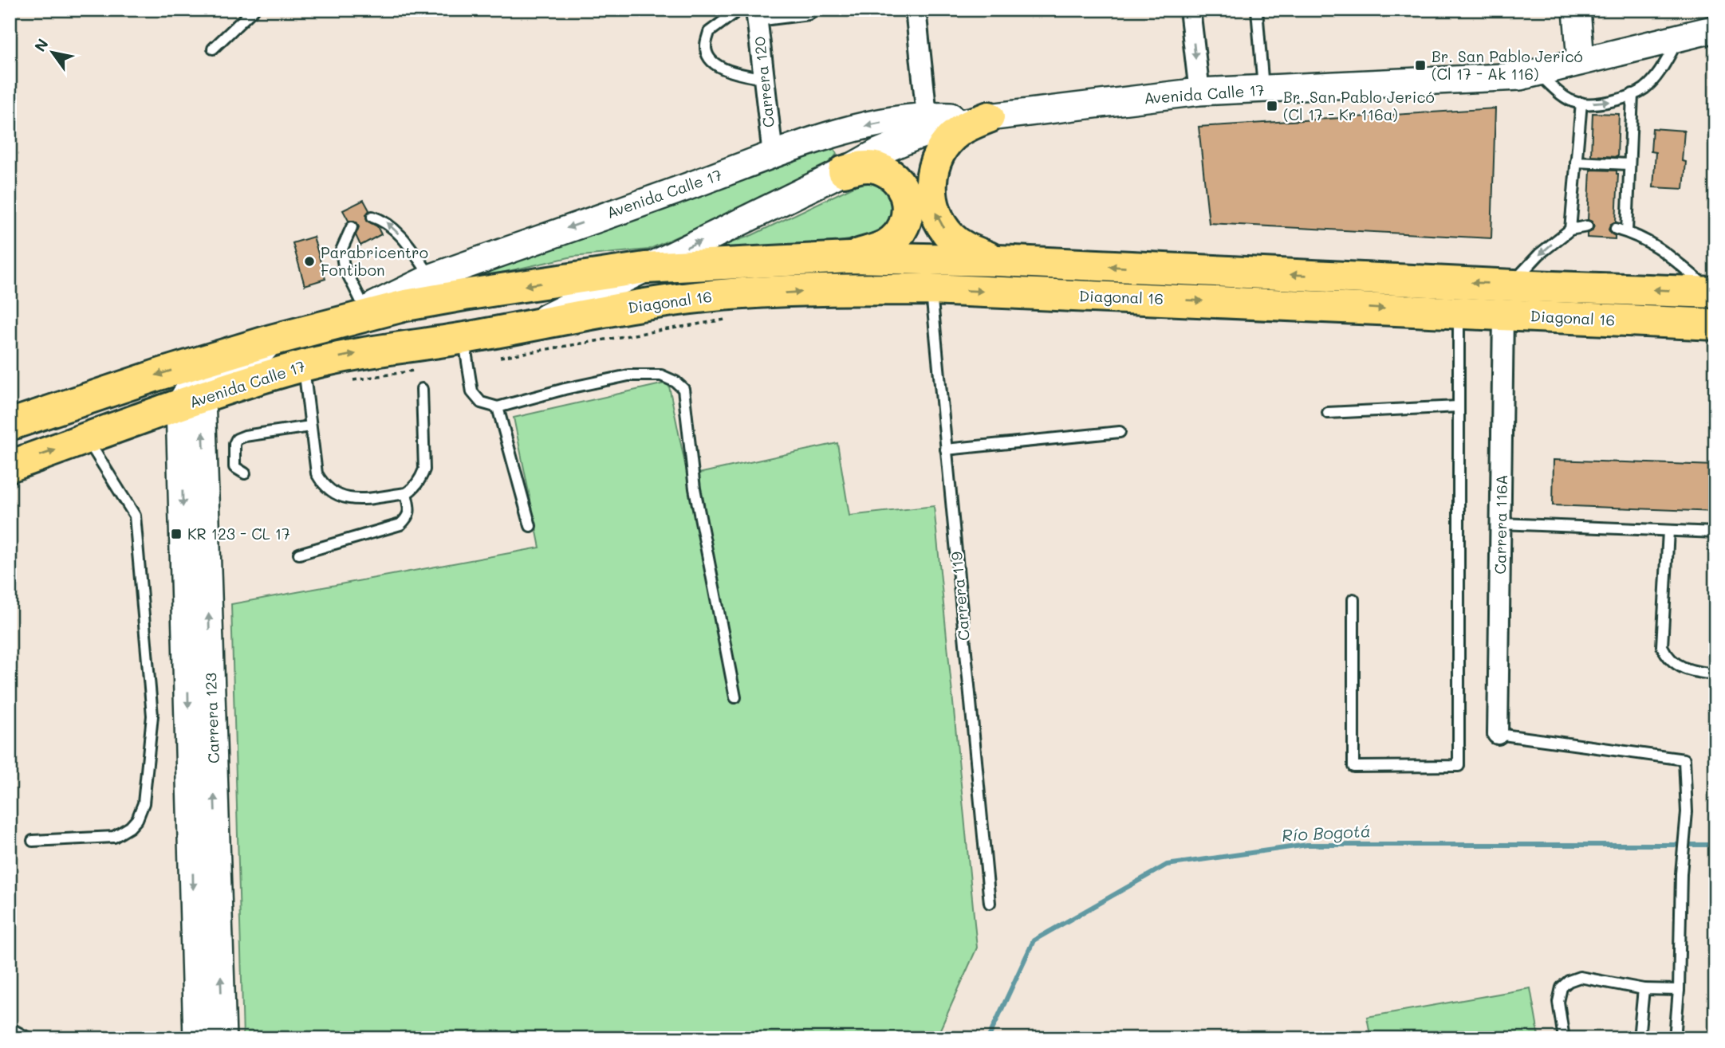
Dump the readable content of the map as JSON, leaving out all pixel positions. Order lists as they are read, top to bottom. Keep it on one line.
{"streets":{"main road":["Avenida Calle 17","Diagonal 16","Carrera 123"],"street":["Carrera 120","Carrera 116A"],"lane":["Carrera 119"]},"crossings":[["Carrera 120","Avenida Calle 17"],["Avenida Calle 17","Diagonal 16"],["Avenida Calle 17","Carrera 123"],["Diagonal 16","Carrera 116A"],["Diagonal 16","Carrera 119"]],"water":["Río Bogotá"],"places":{"transit":["Br. San Pablo Jericó (Cl 17 - Ak 116)","Br. San Pablo Jericó (Cl 17 - Kr 116a)","KR 123 - CL 17"],"other":["Parabricentro Fontibon"]},"north":"top left"}
